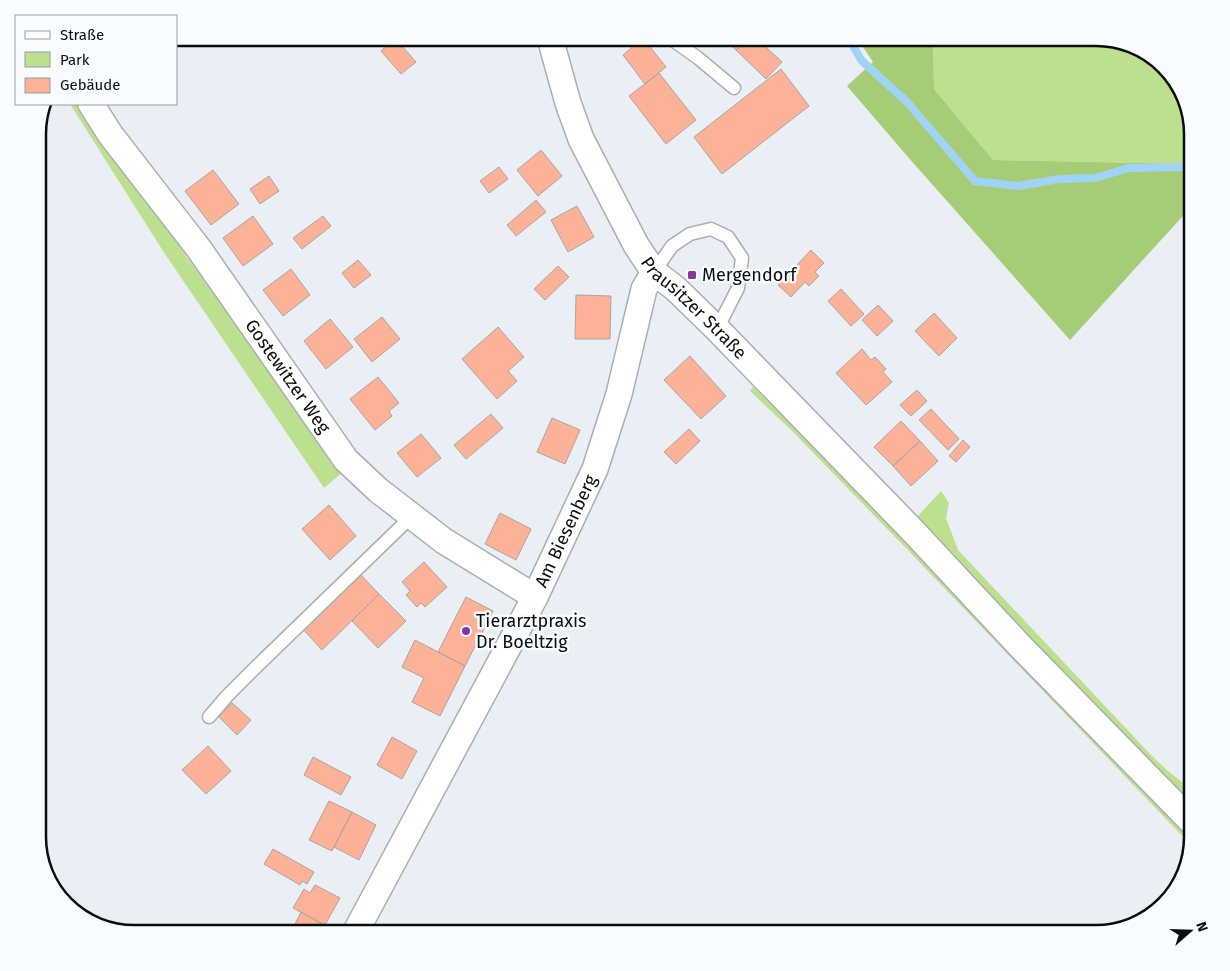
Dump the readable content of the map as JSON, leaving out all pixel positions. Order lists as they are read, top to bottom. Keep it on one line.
{"streets":{"street":["Prausitzer Straße","Gostewitzer Weg","Am Biesenberg"]},"crossings":[["Prausitzer Straße","Am Biesenberg"],["Gostewitzer Weg","Am Biesenberg"]],"places":{"transit":["Mergendorf"],"other":["Tierarztpraxis Dr. Boeltzig"]},"legend":["Straße","Park","Gebäude"],"north":"right"}
